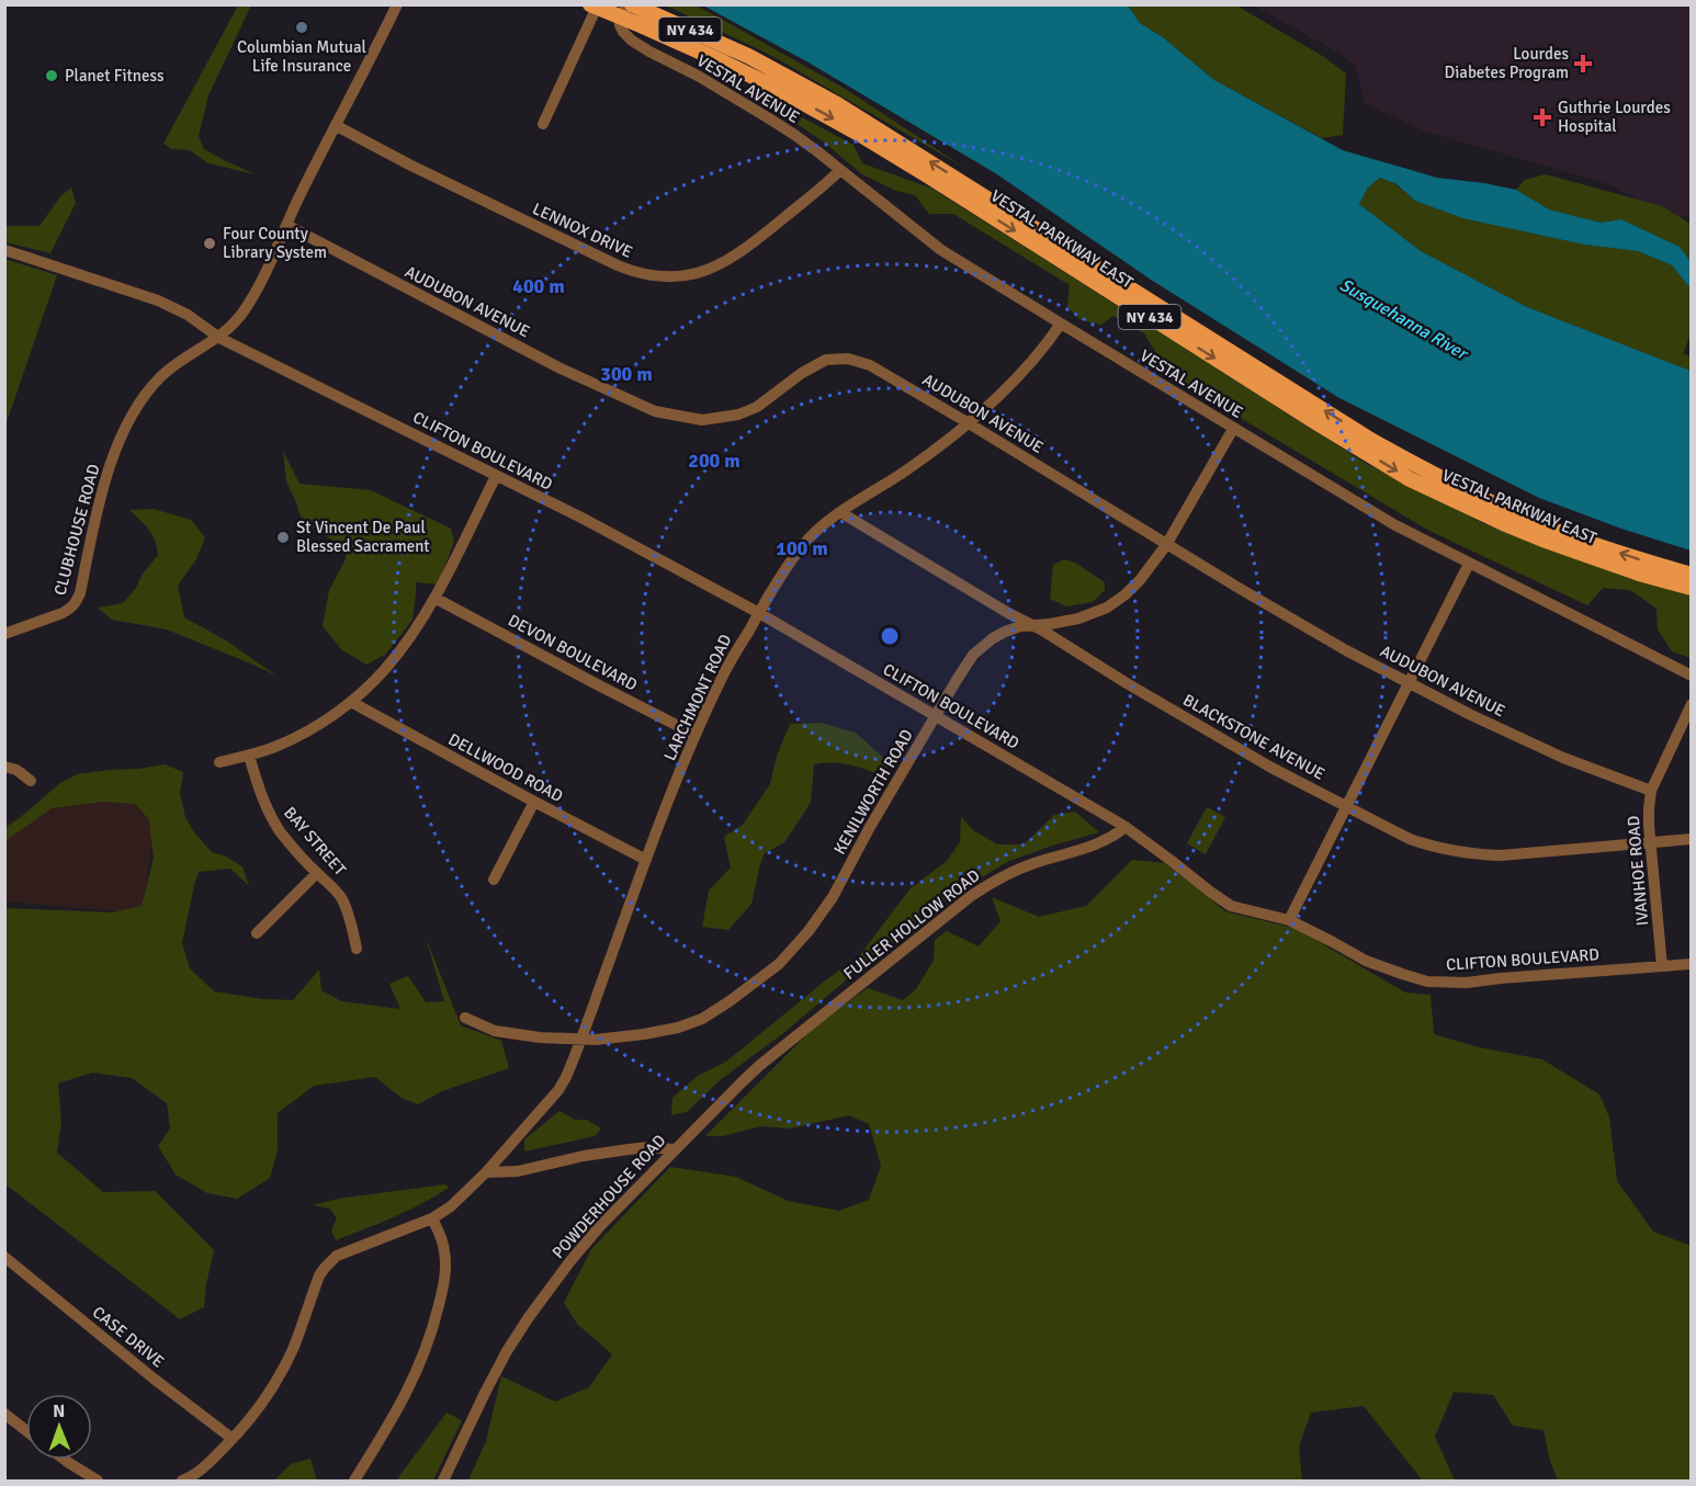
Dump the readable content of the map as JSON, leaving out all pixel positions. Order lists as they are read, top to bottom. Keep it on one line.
{"streets":{"main road":["NY 434","VESTAL PARKWAY EAST"],"street":["VESTAL AVENUE","LENNOX DRIVE","AUDUBON AVENUE","CLIFTON BOULEVARD","CLUBHOUSE ROAD","DEVON BOULEVARD","LARCHMONT ROAD","BLACKSTONE AVENUE","DELLWOOD ROAD","KENILWORTH ROAD","BAY STREET","IVANHOE ROAD","FULLER HOLLOW ROAD","POWDERHOUSE ROAD","CASE DRIVE"]},"crossings":[["VESTAL AVENUE","LENNOX DRIVE"],["VESTAL AVENUE","VESTAL PARKWAY EAST"],["VESTAL AVENUE","LARCHMONT ROAD"],["VESTAL AVENUE","KENILWORTH ROAD"],["LENNOX DRIVE","CLUBHOUSE ROAD"],["AUDUBON AVENUE","CLUBHOUSE ROAD"],["AUDUBON AVENUE","LARCHMONT ROAD"],["AUDUBON AVENUE","KENILWORTH ROAD"],["AUDUBON AVENUE","IVANHOE ROAD"],["CLIFTON BOULEVARD","CLUBHOUSE ROAD"],["CLIFTON BOULEVARD","LARCHMONT ROAD"],["CLIFTON BOULEVARD","KENILWORTH ROAD"],["CLIFTON BOULEVARD","IVANHOE ROAD"],["CLIFTON BOULEVARD","FULLER HOLLOW ROAD"],["DEVON BOULEVARD","LARCHMONT ROAD"],["LARCHMONT ROAD","BLACKSTONE AVENUE"],["LARCHMONT ROAD","DELLWOOD ROAD"],["LARCHMONT ROAD","KENILWORTH ROAD"],["LARCHMONT ROAD","CASE DRIVE"],["BLACKSTONE AVENUE","KENILWORTH ROAD"],["BLACKSTONE AVENUE","IVANHOE ROAD"],["FULLER HOLLOW ROAD","POWDERHOUSE ROAD"]],"water":["Susquehanna River"],"places":{"other":["Columbian Mutual Life Insurance","Planet Fitness","Four County Library System","St Vincent De Paul Blessed Sacrament"],"health":["Lourdes Diabetes Program","Guthrie Lourdes Hospital"]},"north":"top","rings":["400 m","300 m","200 m","100 m"]}
